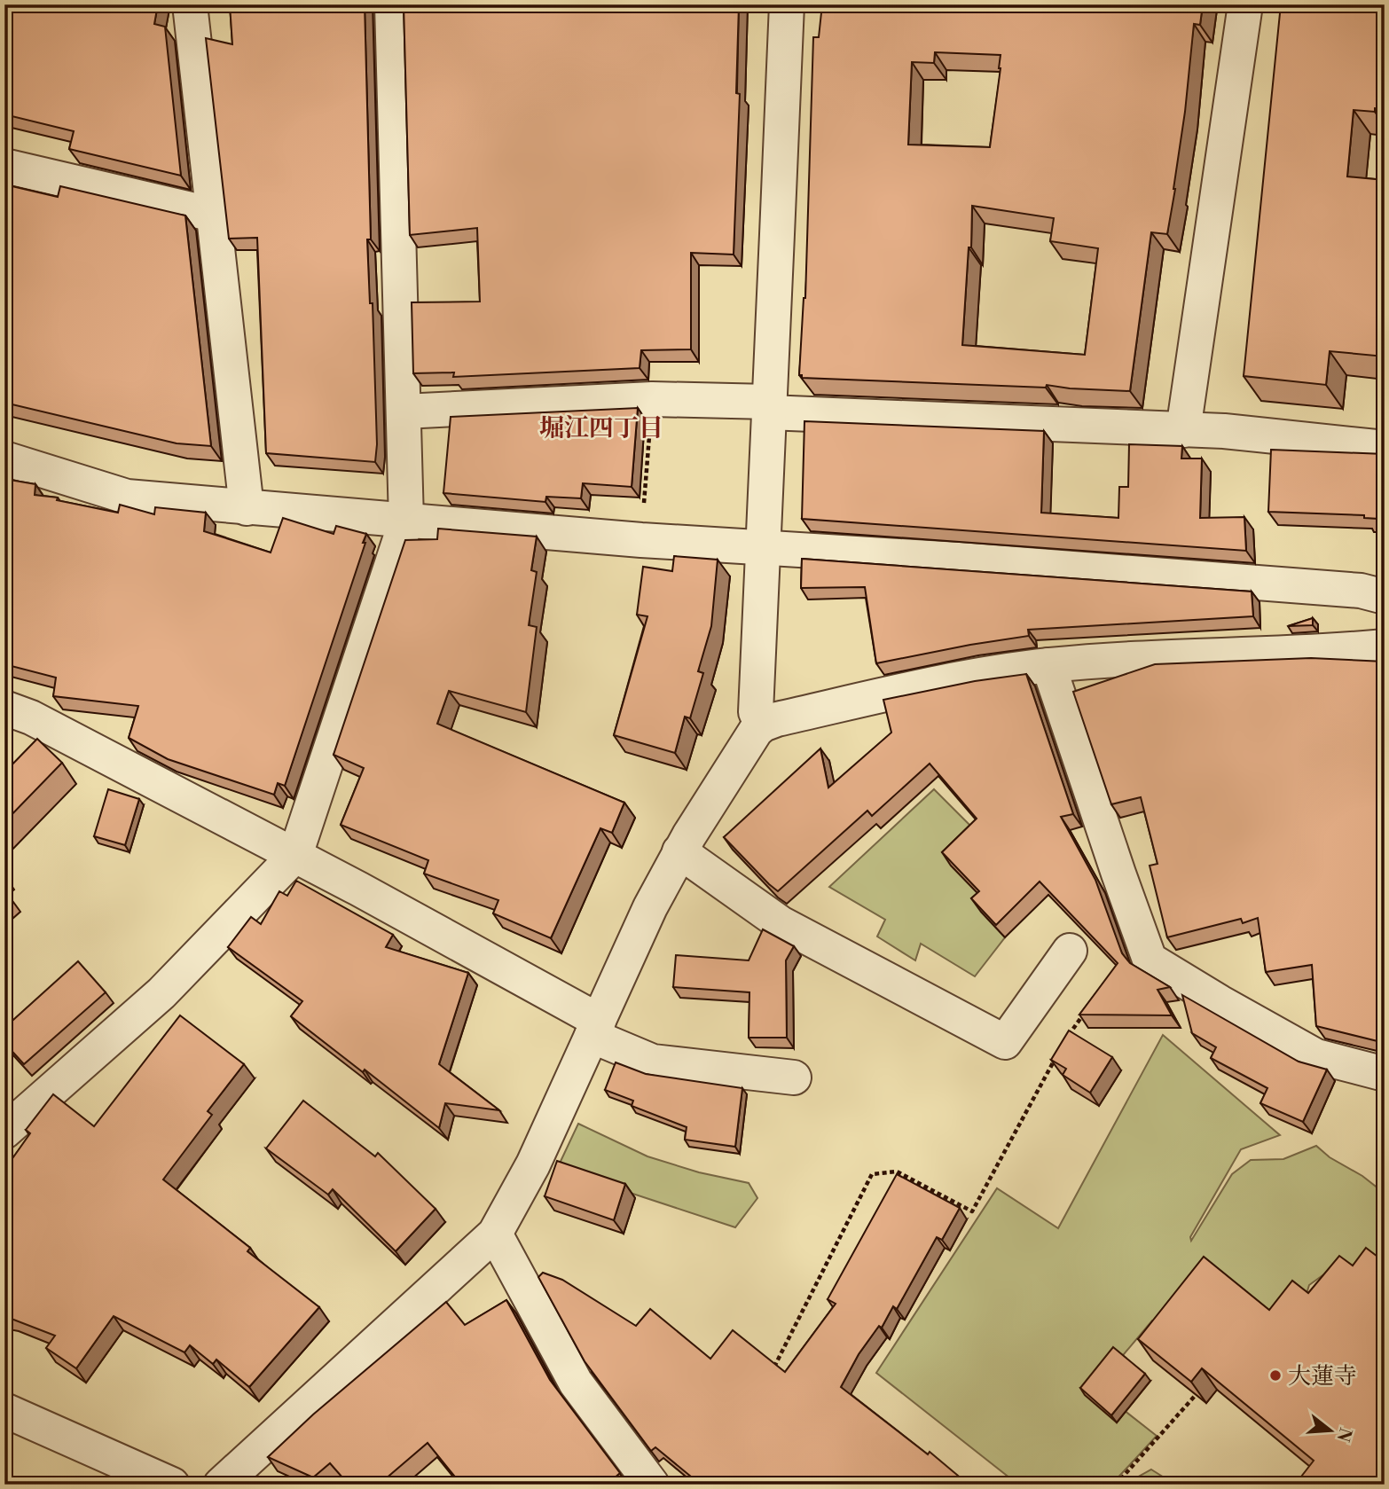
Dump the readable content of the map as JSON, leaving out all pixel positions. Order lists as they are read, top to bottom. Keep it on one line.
{"districts":["堀江四丁目"],"places":["大蓮寺"],"north":"right"}
